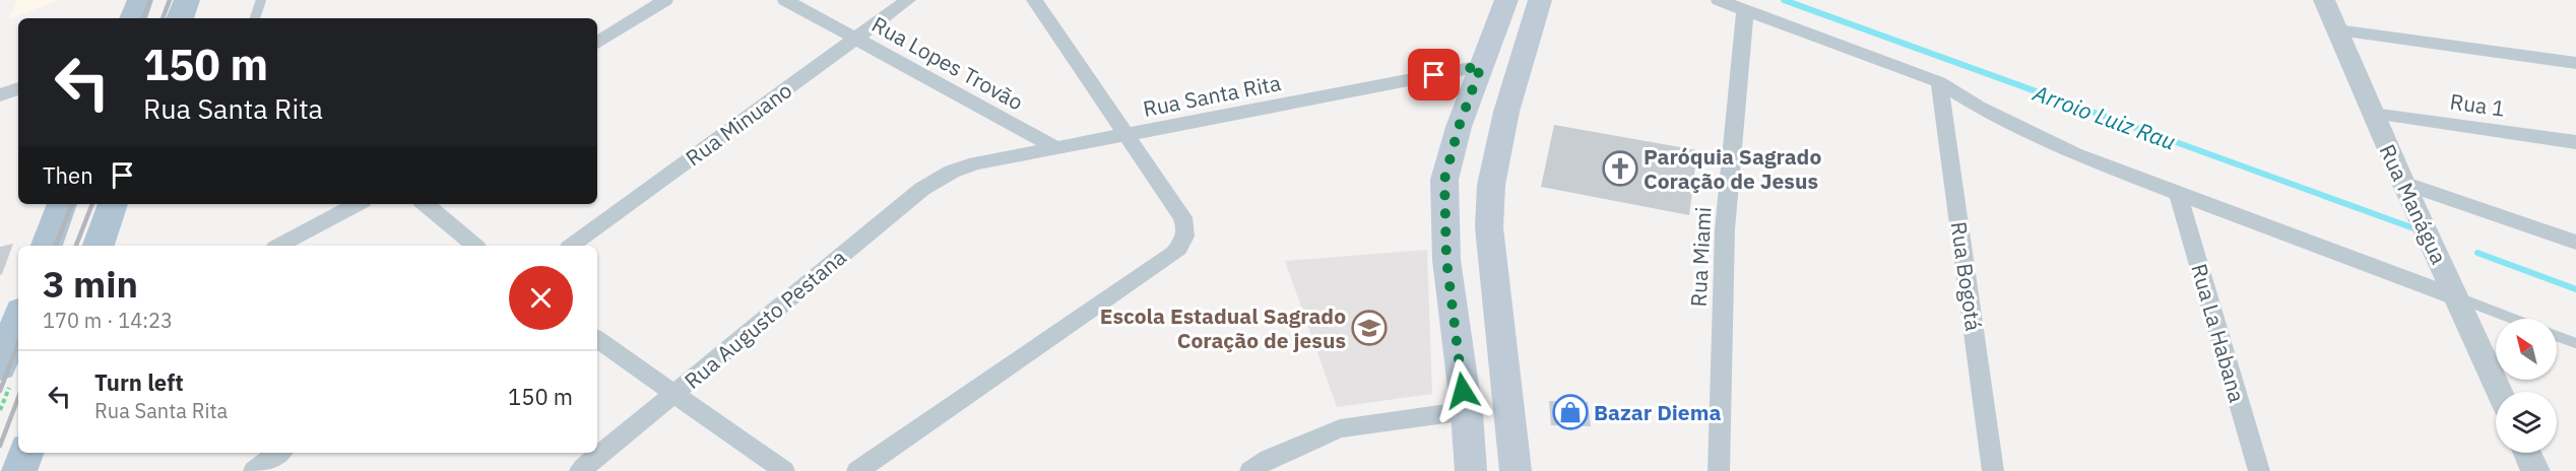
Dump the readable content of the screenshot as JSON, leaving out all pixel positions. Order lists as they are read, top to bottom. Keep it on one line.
{"streets":{"street":["Rua Lopes Trovão","Rua Santa Rita","Rua 1","Rua Minuano","Rua Manágua","Rua Miami","Rua Bogotá","Rua Augusto Pestana","Rua La Habana"]},"crossings":[["Rua Lopes Trovão","Rua Santa Rita"],["Rua Lopes Trovão","Rua Minuano"],["Rua Santa Rita","Rua Augusto Pestana"],["Rua 1","Rua Manágua"]],"water":["Arroio Luiz Rau"],"places":{"church":["Paróquia Sagrado Coração de Jesus"],"school or university":["Escola Estadual Sagrado Coração de jesus"],"shop":["Bazar Diema"]},"north":"top left","page":{"turn":["150 m","Rua Santa Rita"],"then":"Then","heading":["3 min","170 m · 14:23"],"list":[{"name":"Turn left","note":"Rua Santa Rita","value":"150 m"}]}}
